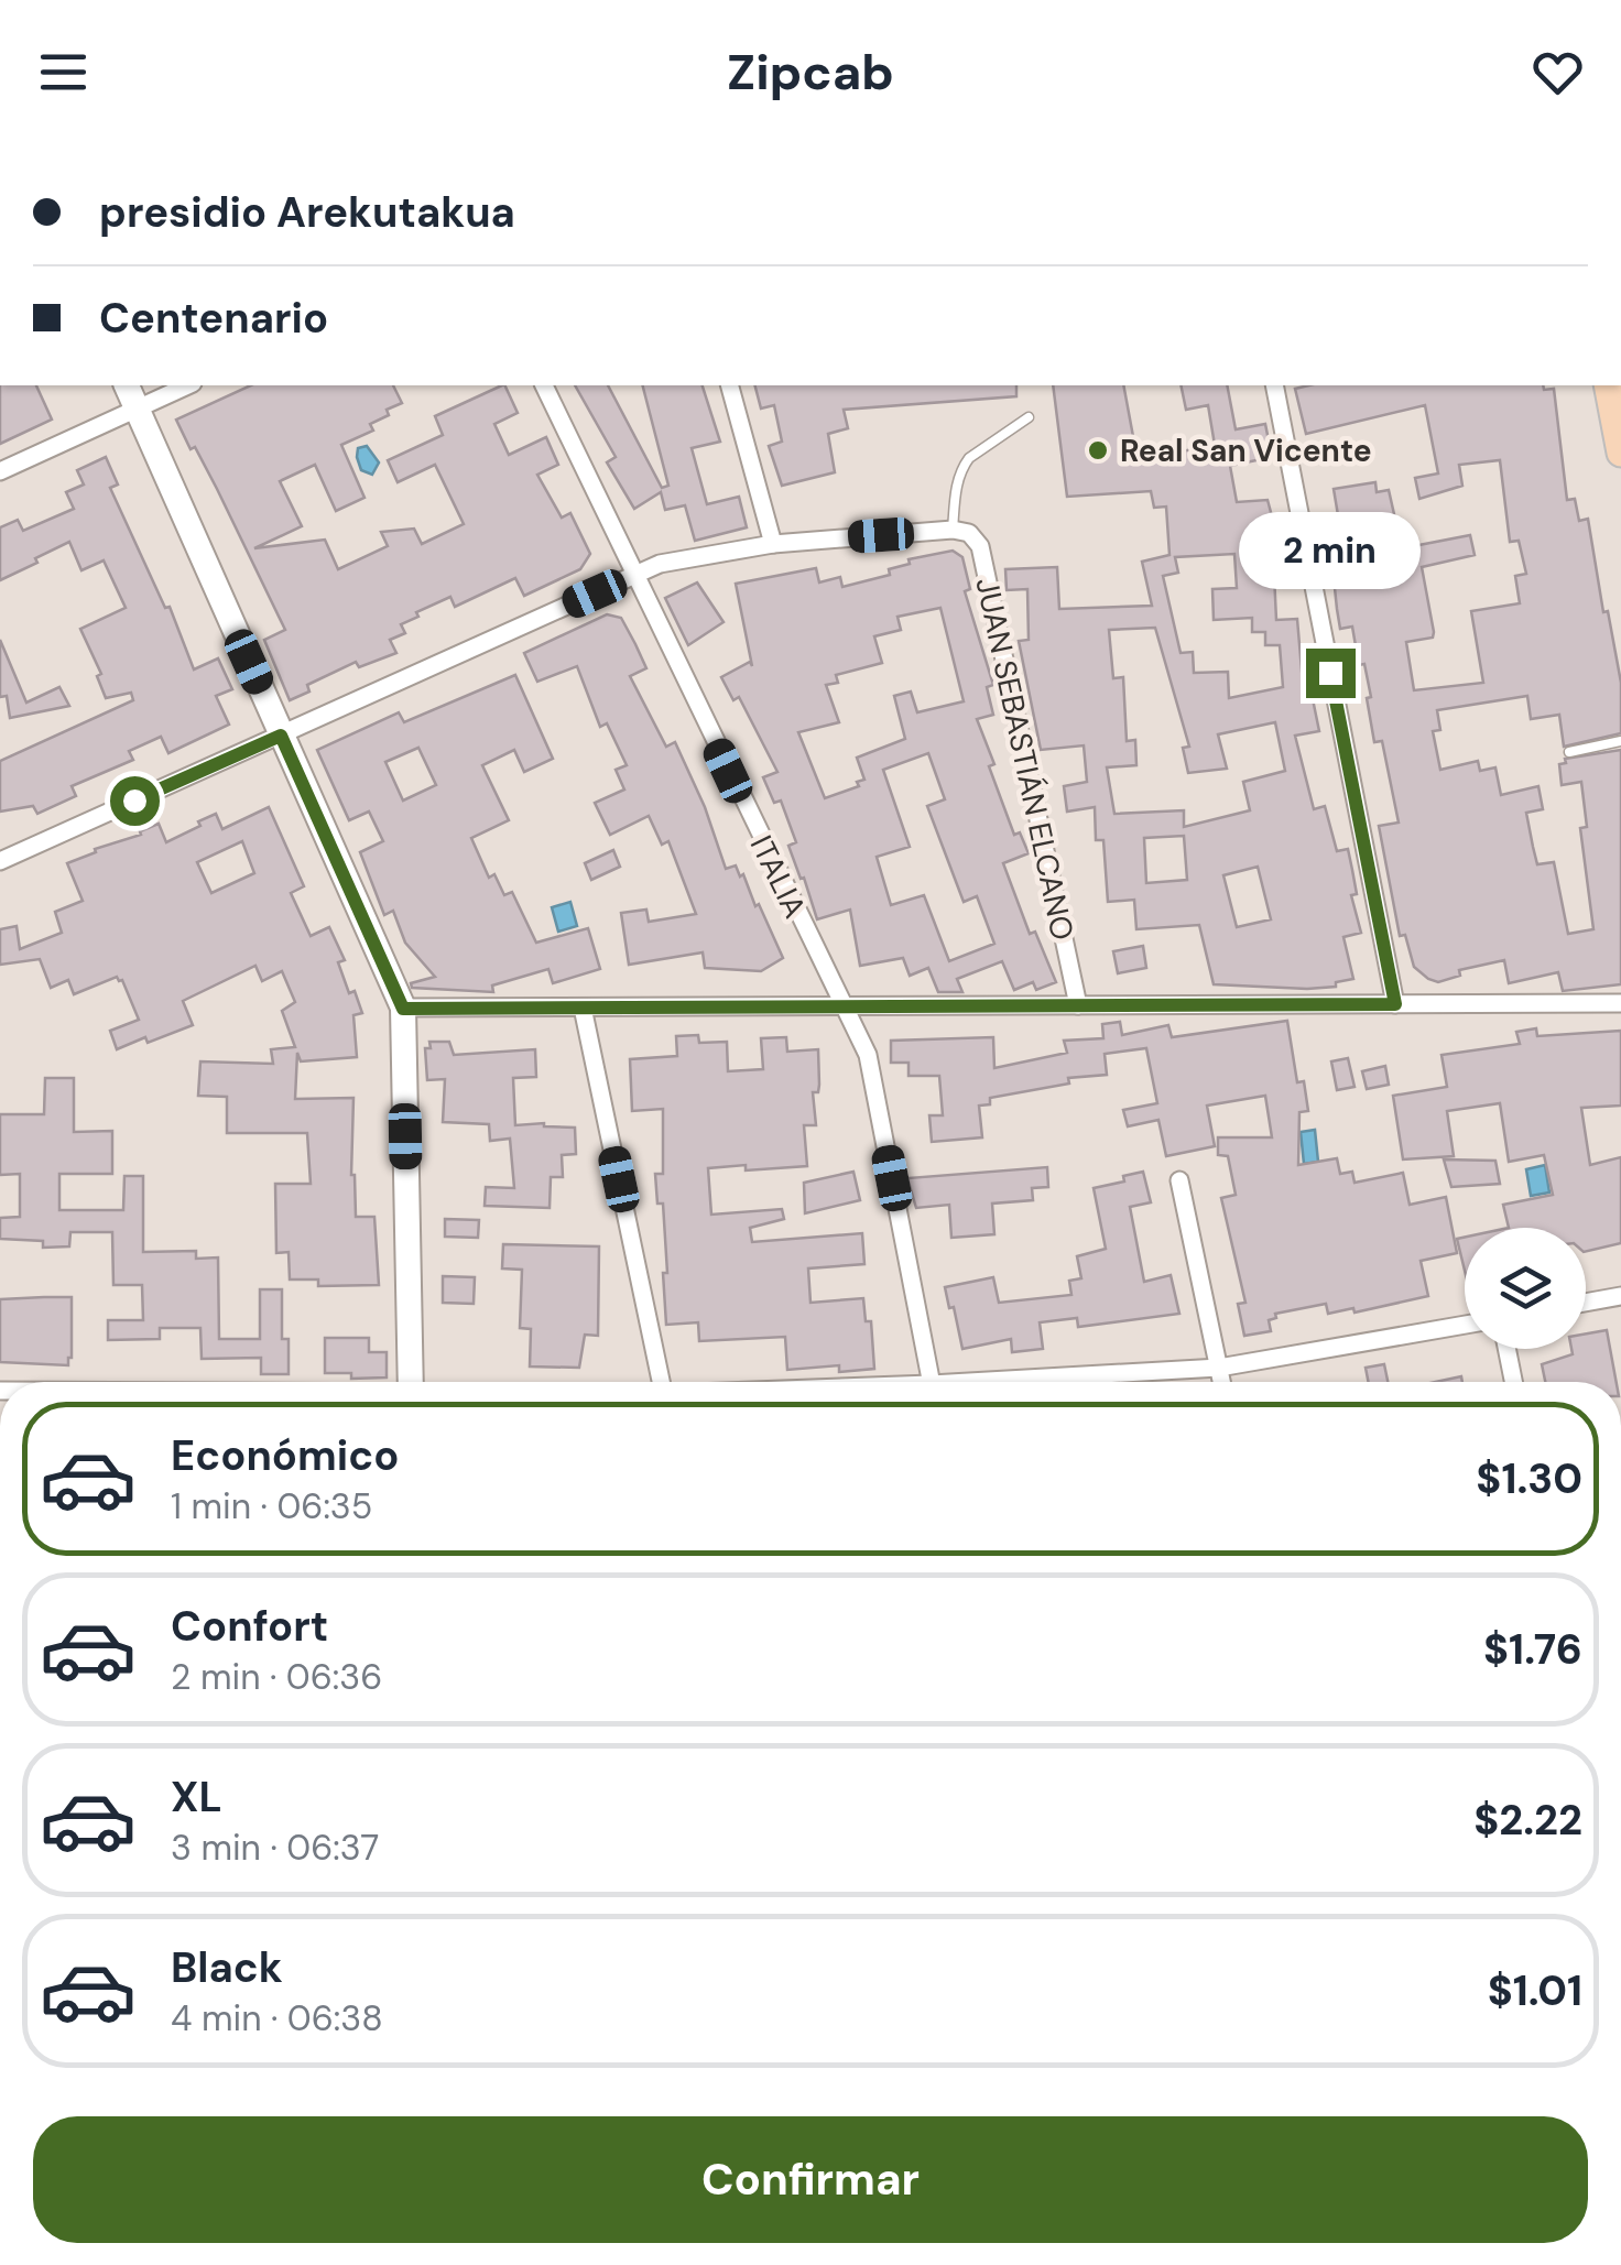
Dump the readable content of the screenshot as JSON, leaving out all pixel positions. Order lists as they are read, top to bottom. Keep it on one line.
{"streets":{"street":["JUAN SEBASTIÁN ELCANO","ITALIA"]},"places":["Real San Vicente"],"page":{"header":"Zipcab","banner":["presidio Arekutakua","Centenario"],"bubble":"2 min","list":[{"name":"Económico","note":"1 min · 06:35","value":"$1.30"},{"name":"Confort","note":"2 min · 06:36","value":"$1.76"},{"name":"XL","note":"3 min · 06:37","value":"$2.22"},{"name":"Black","note":"4 min · 06:38","value":"$1.01"}],"buttons":"Confirmar"}}
